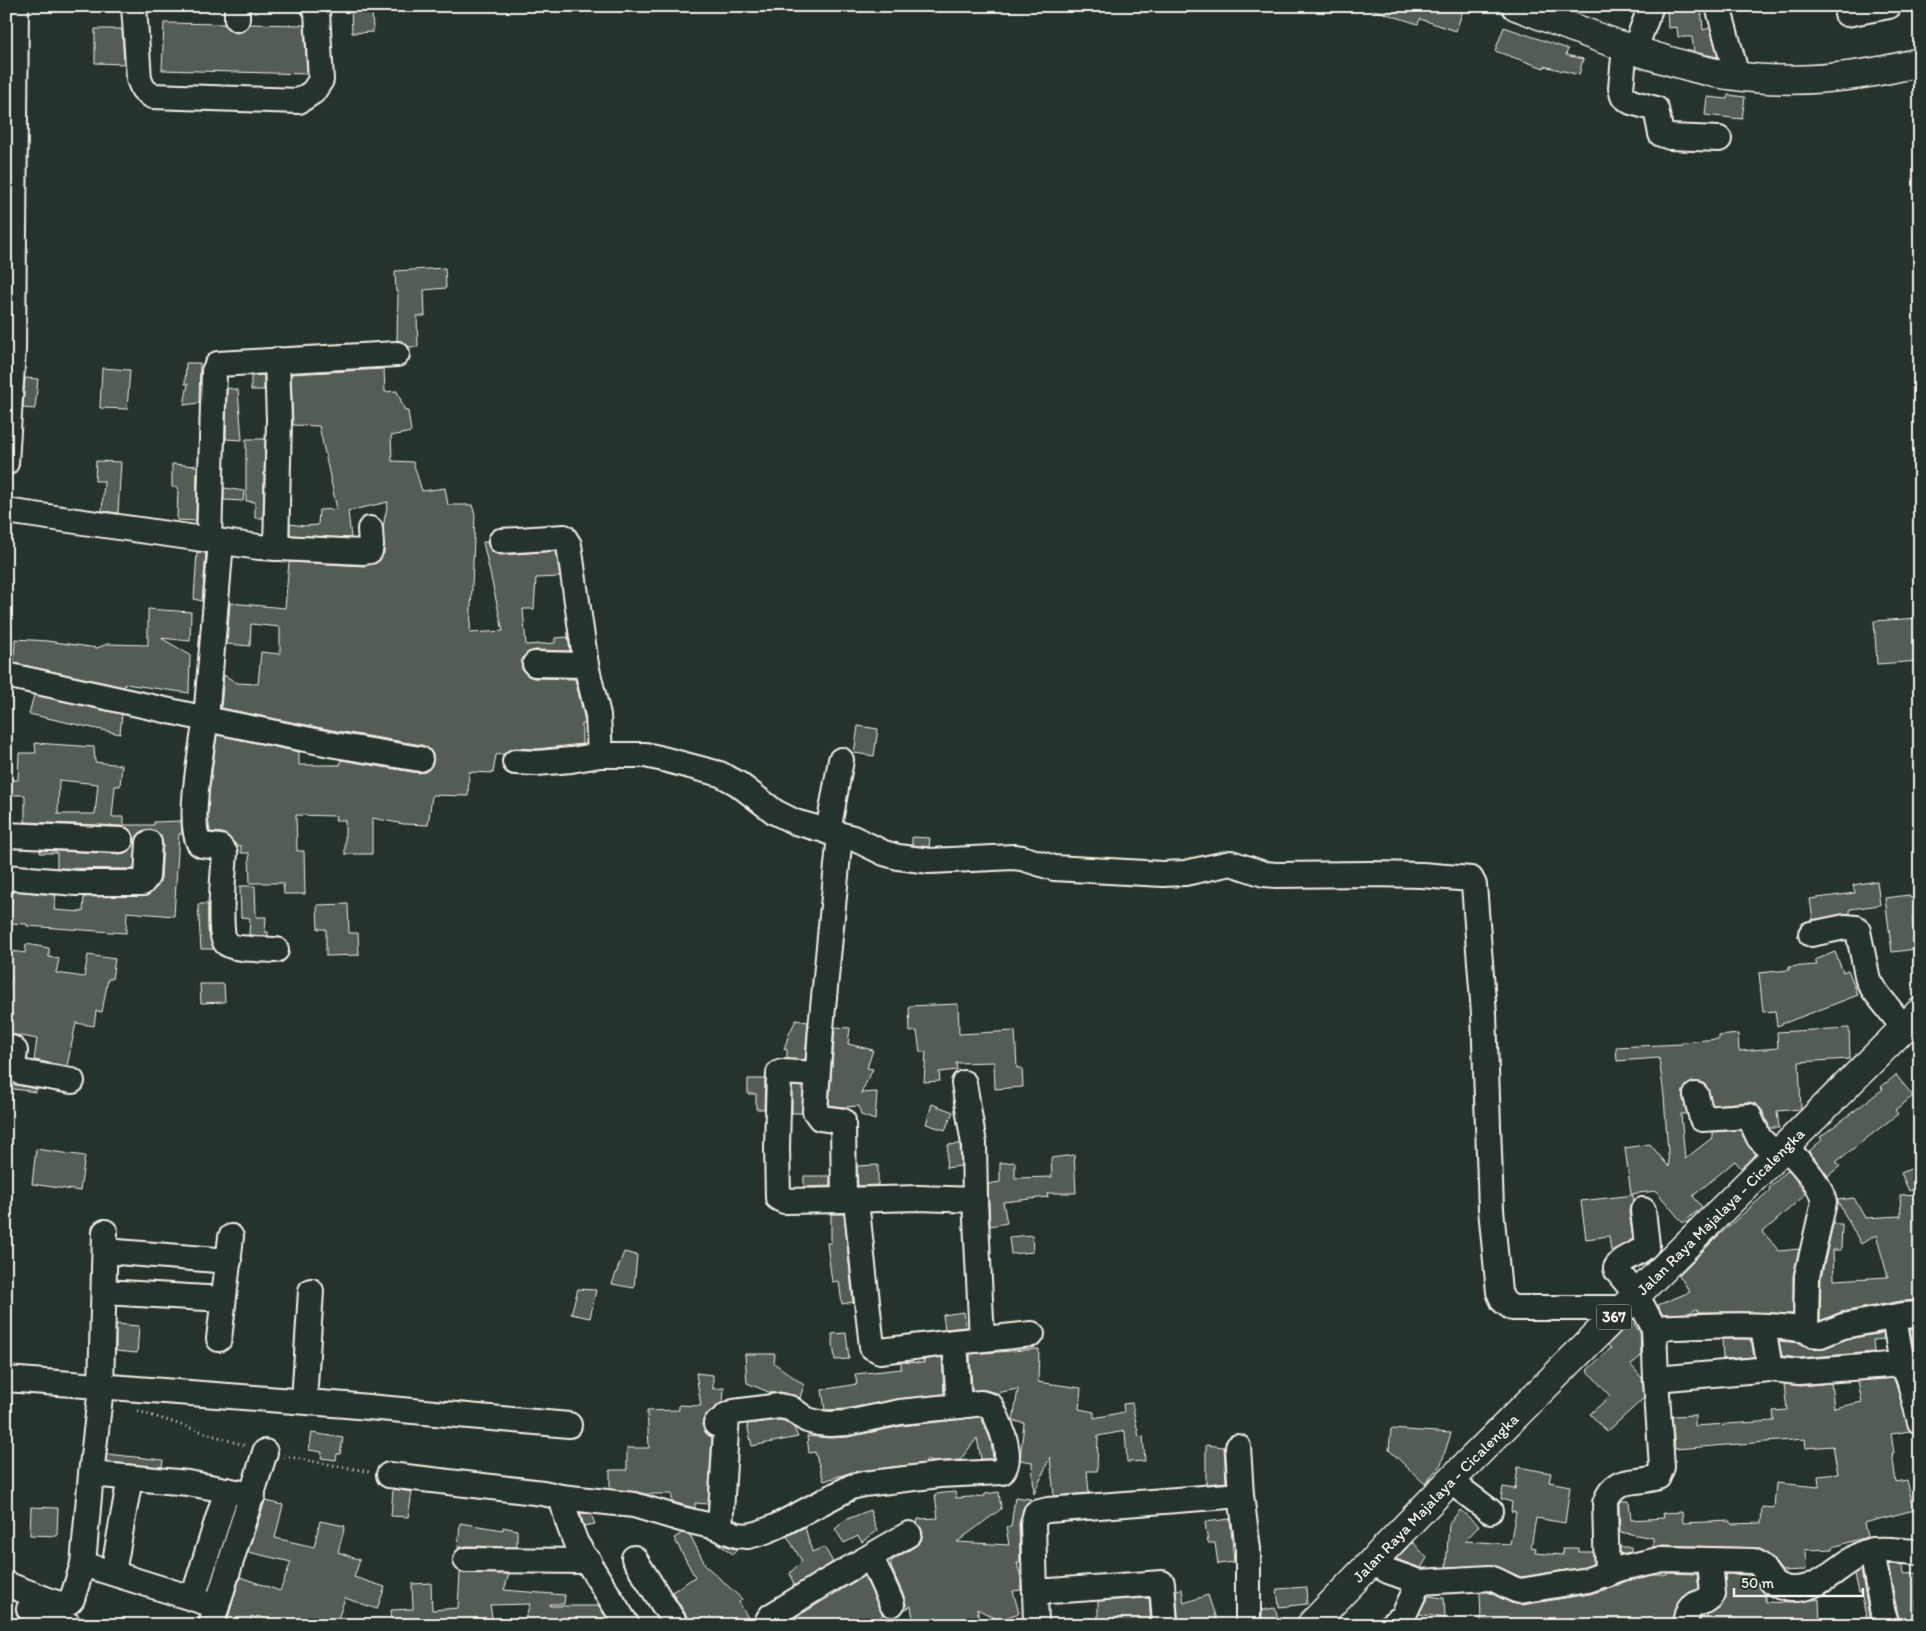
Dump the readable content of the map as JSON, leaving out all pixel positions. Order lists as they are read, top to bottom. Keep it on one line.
{"streets":{"main road":["Jalan Raya Majalaya - Cicalengka","367"]},"scale_bar":"50 m"}
